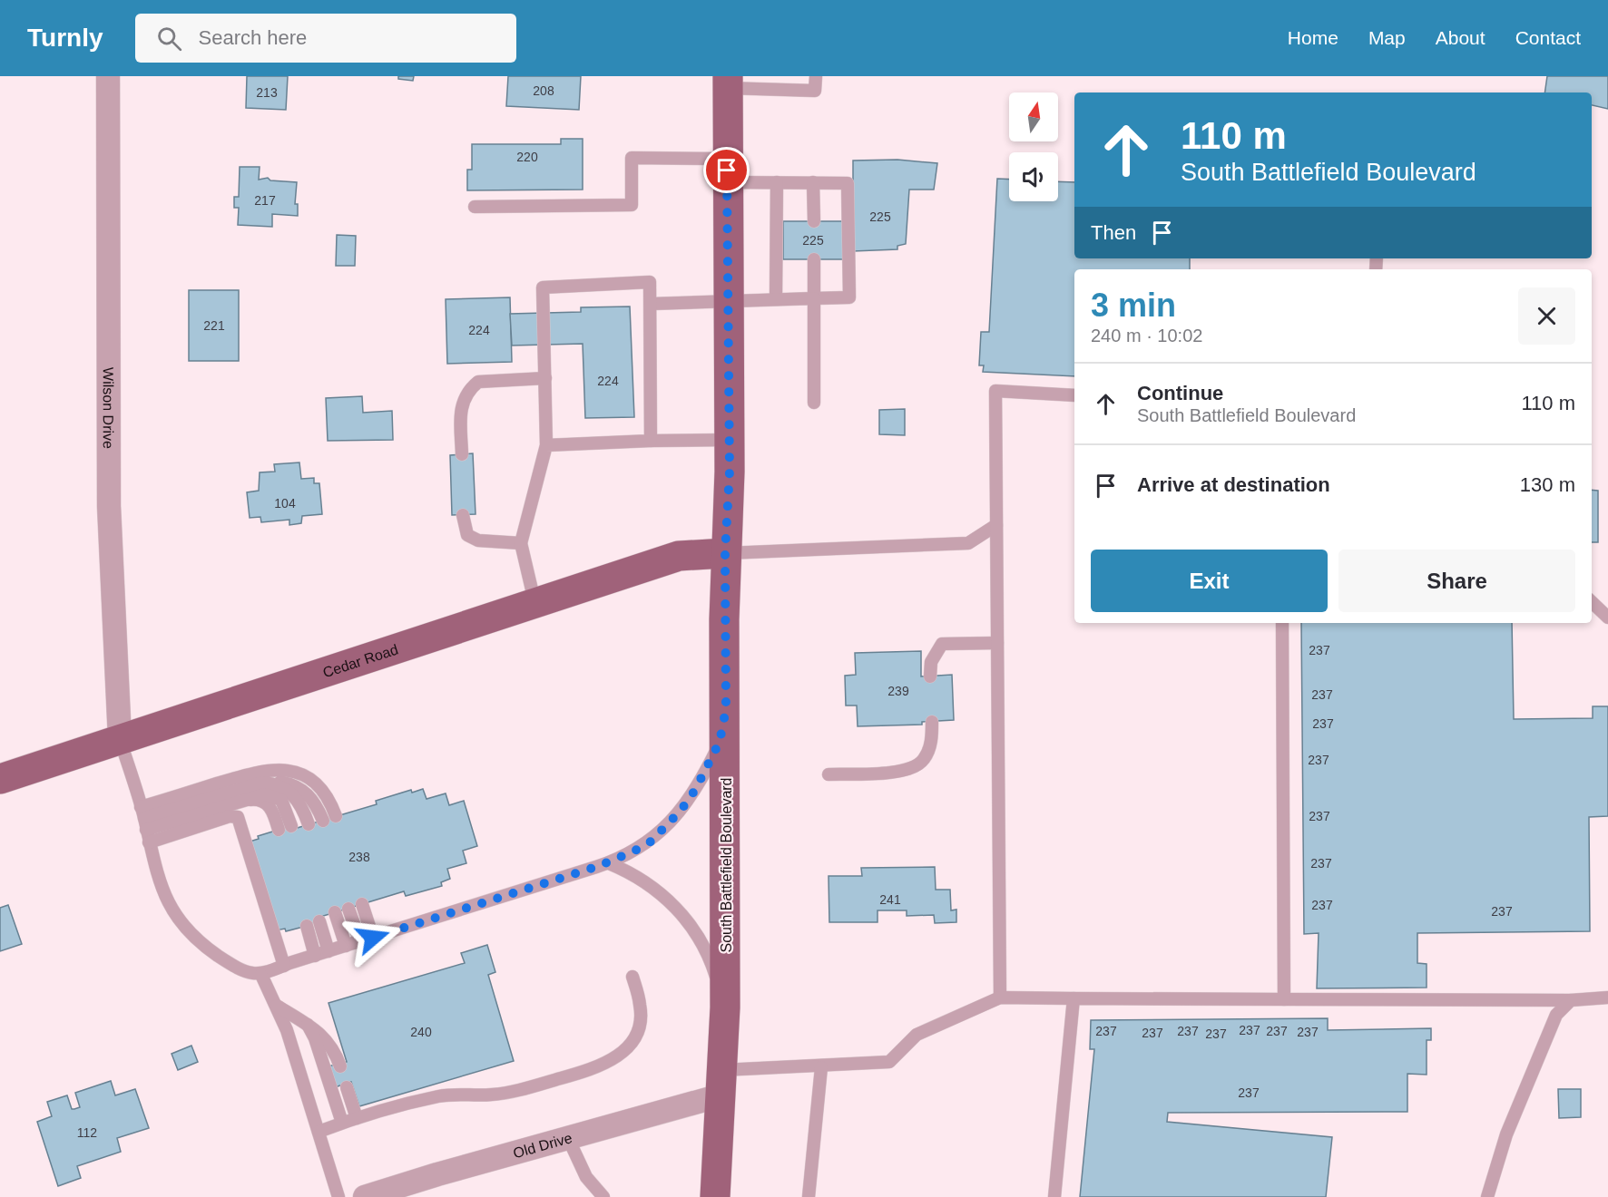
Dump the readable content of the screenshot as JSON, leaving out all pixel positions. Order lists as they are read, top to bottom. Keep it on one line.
{"streets":{"main road":["Cedar Road","South Battlefield Boulevard"],"street":["Wilson Drive","Old Drive"]},"crossings":[["Wilson Drive","Cedar Road"],["Cedar Road","South Battlefield Boulevard"],["South Battlefield Boulevard","Old Drive"]],"house_numbers":["208","213","220","217","225","225","221","224","224","104","237","239","237","237","237","237","238","237","241","237","237","237","237","237","237","240","237","237","237","237","112"],"north":"top","page":{"header":"Turnly","search":"Search here","nav":["Home","Map","About","Contact"],"turn":["110 m","South Battlefield Boulevard"],"then":"Then","heading":["3 min","240 m · 10:02"],"list":[{"name":"Continue","note":"South Battlefield Boulevard","value":"110 m"},{"name":"Arrive at destination","value":"130 m"}],"buttons":["Exit","Share"]}}
